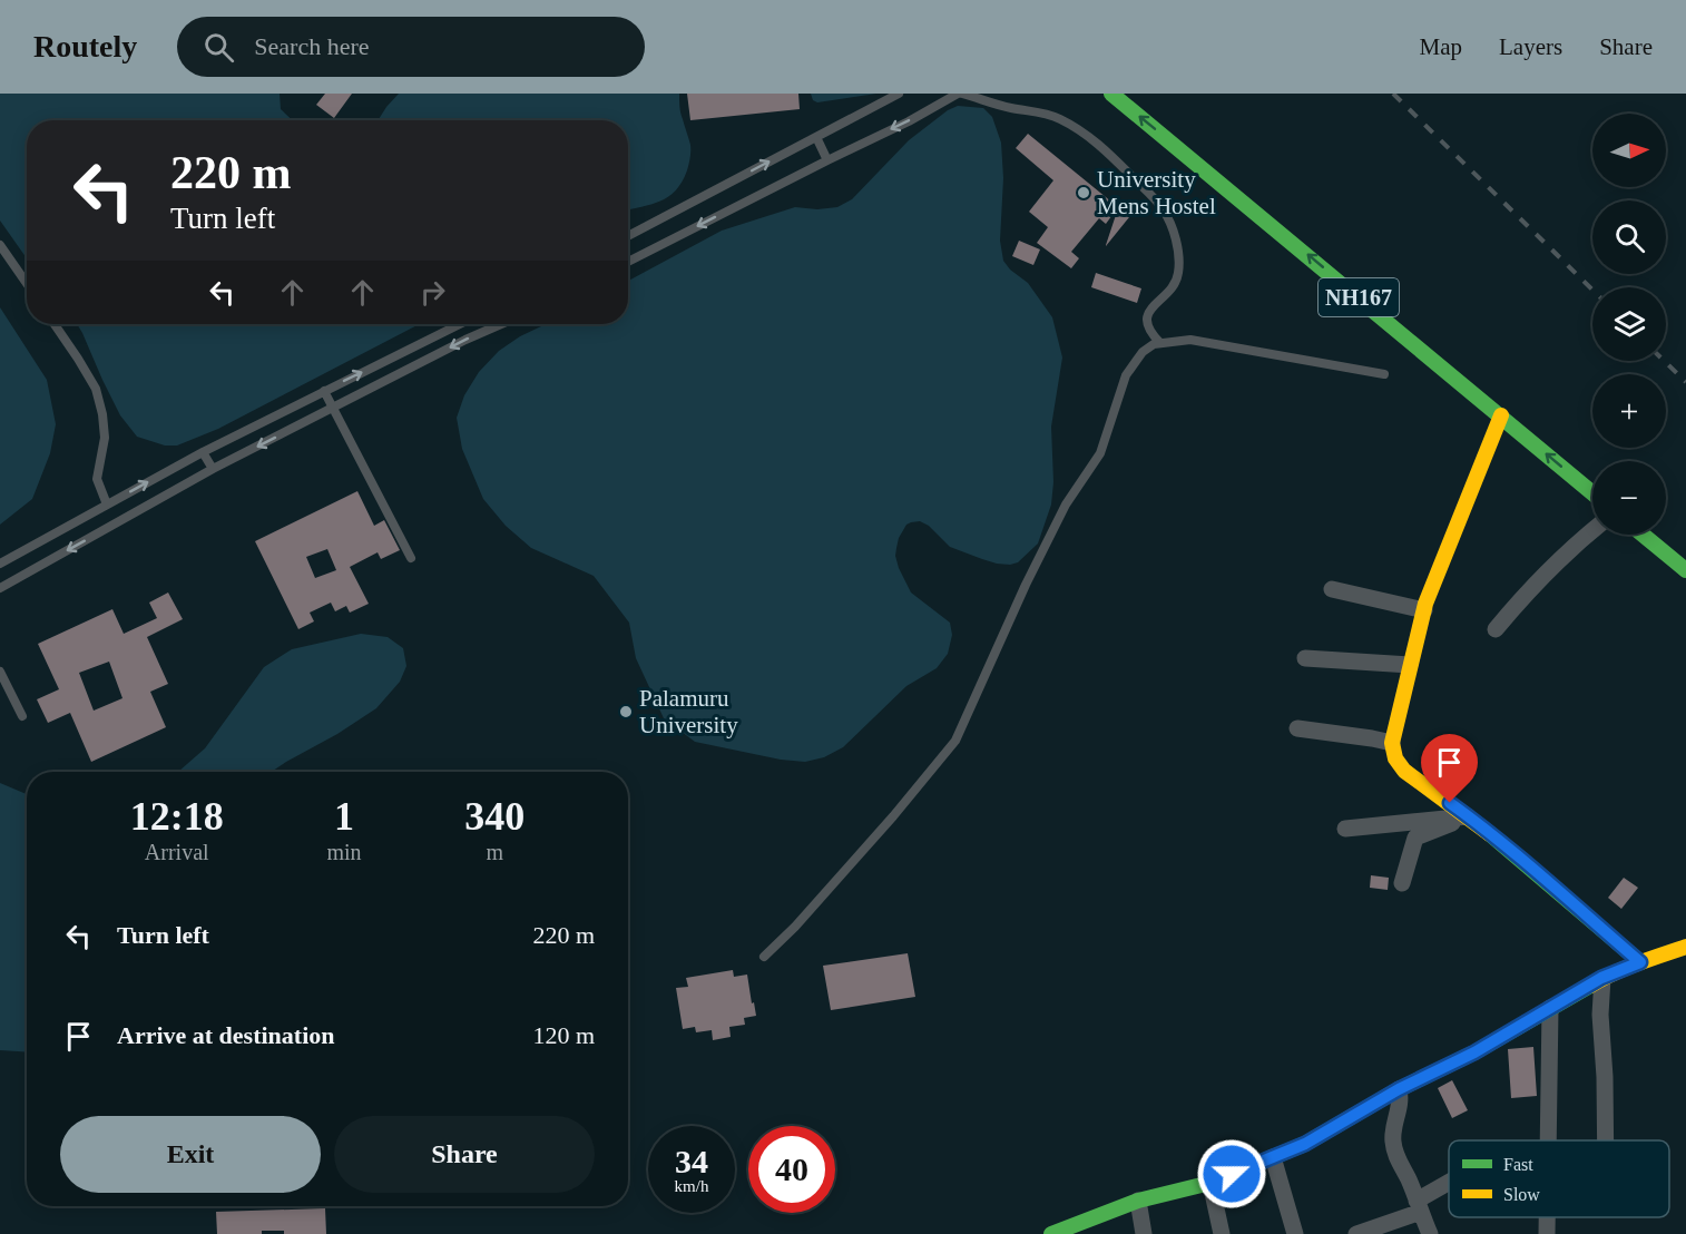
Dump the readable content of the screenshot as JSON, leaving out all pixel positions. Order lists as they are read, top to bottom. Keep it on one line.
{"streets":{"main road":["NH167"]},"places":["University Mens Hostel","Palamuru University"],"legend":["Fast","Slow"],"north":"right","page":{"header":"Routely","search":"Search here","nav":["Map","Layers","Share"],"map_buttons":["+","−"],"turn":["220 m","Turn left"],"eta":["12:18","Arrival","1","min","340","m"],"list":[{"name":"Turn left","value":"220 m"},{"name":"Arrive at destination","value":"120 m"}],"buttons":["Exit","Share"],"speed":"34 km/h","limit":"40"}}
